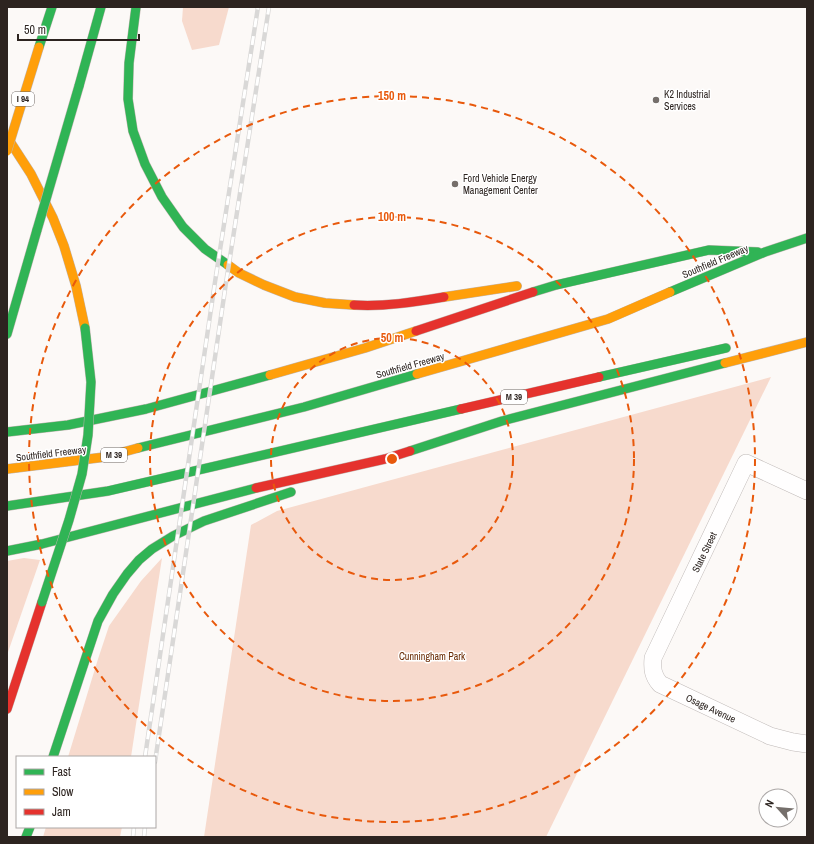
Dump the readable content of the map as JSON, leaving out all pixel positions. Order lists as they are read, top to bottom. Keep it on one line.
{"streets":{"highway":["I 94","Southfield Freeway","M 39"],"street":["State Street","Osage Avenue"]},"crossings":[["State Street","Osage Avenue"]],"parks":["Cunningham Park"],"places":["K2 Industrial Services","Ford Vehicle Energy Management Center"],"legend":["Fast","Slow","Jam"],"scale_bar":"50 m","north":"top left","rings":["150 m","100 m","50 m"]}
